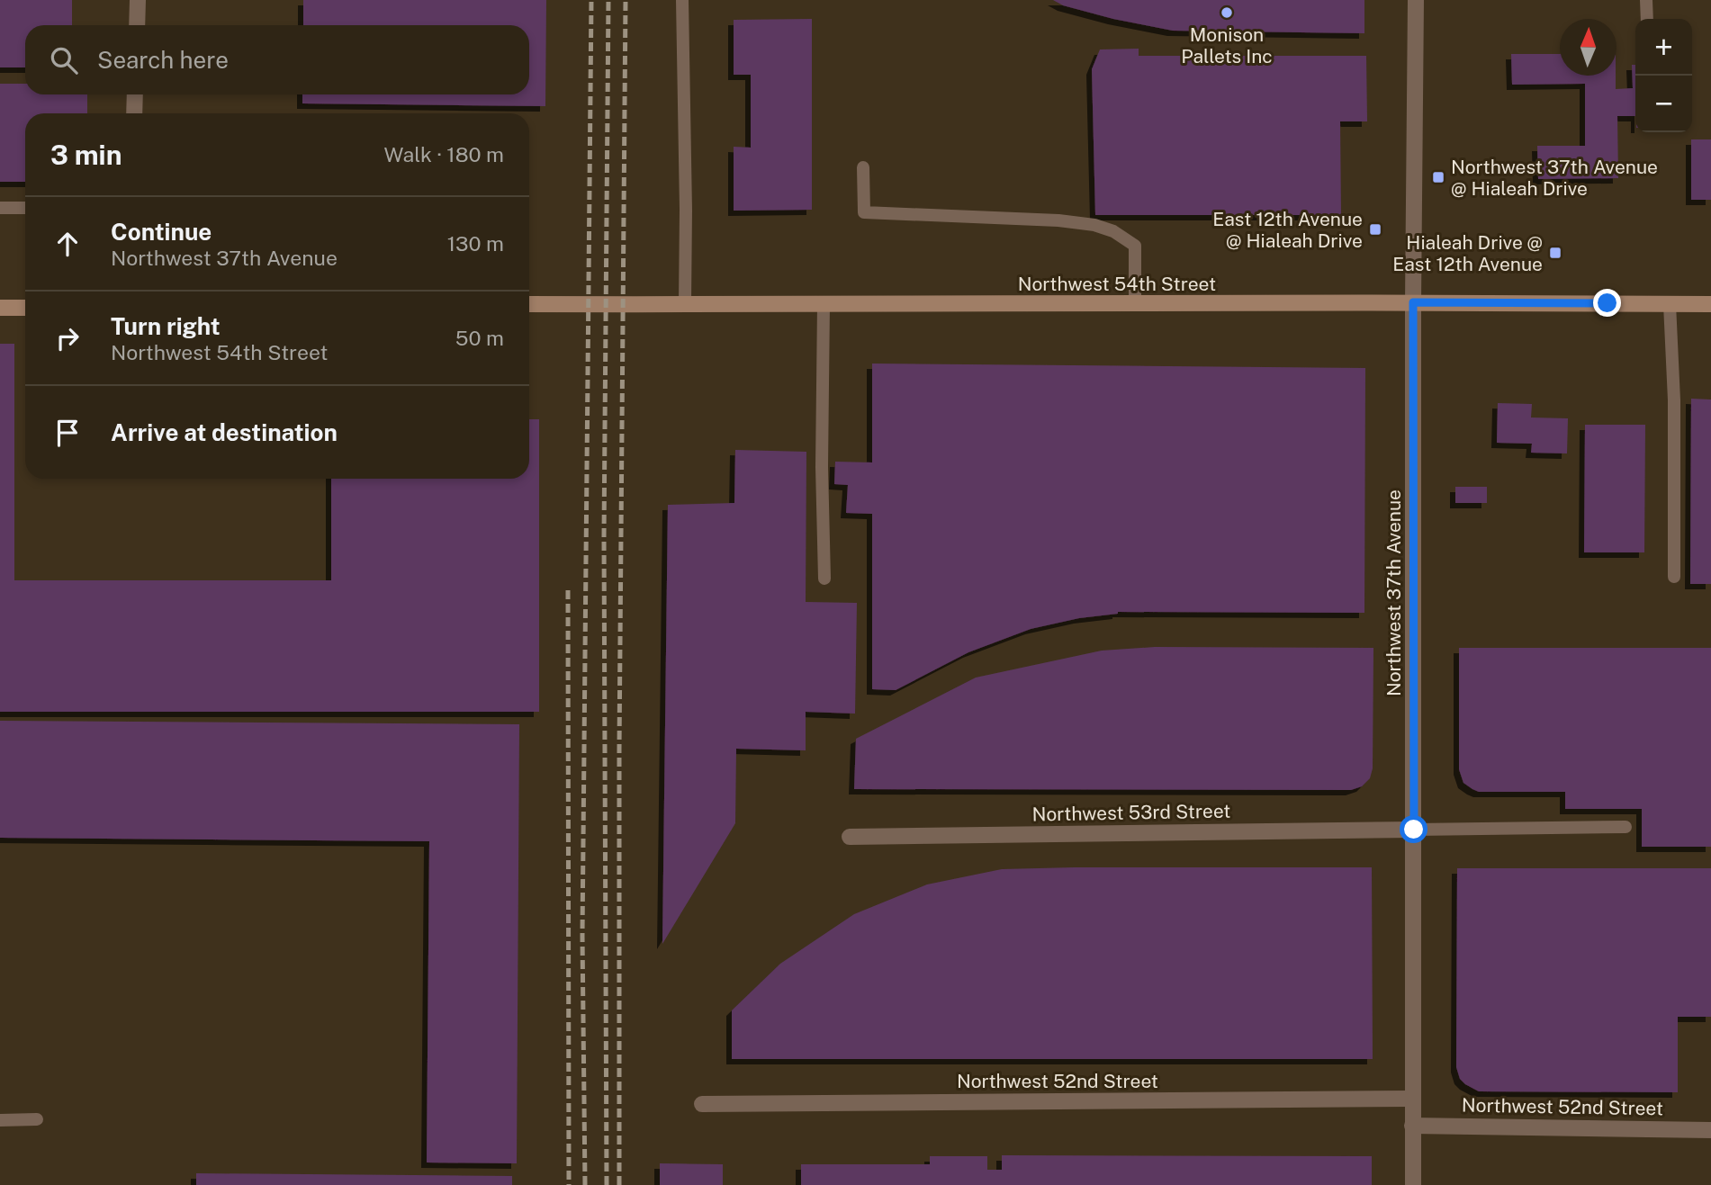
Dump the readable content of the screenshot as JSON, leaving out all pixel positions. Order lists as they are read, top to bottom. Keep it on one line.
{"streets":{"main road":["Northwest 54th Street"],"street":["Northwest 37th Avenue","Northwest 53rd Street","Northwest 52nd Street"]},"crossings":[["Northwest 54th Street","Northwest 37th Avenue"],["Northwest 37th Avenue","Northwest 53rd Street"],["Northwest 37th Avenue","Northwest 52nd Street"]],"places":{"other":["Monison Pallets Inc"],"transit":["Northwest 37th Avenue @ Hialeah Drive","East 12th Avenue @ Hialeah Drive","Hialeah Drive @ East 12th Avenue"]},"north":"top","page":{"map_buttons":["+","−"],"search":"Search here","heading":["3 min","Walk · 180 m"],"list":[["Continue","Northwest 37th Avenue","130 m"],["Turn right","Northwest 54th Street","50 m"],"Arrive at destination"]}}
